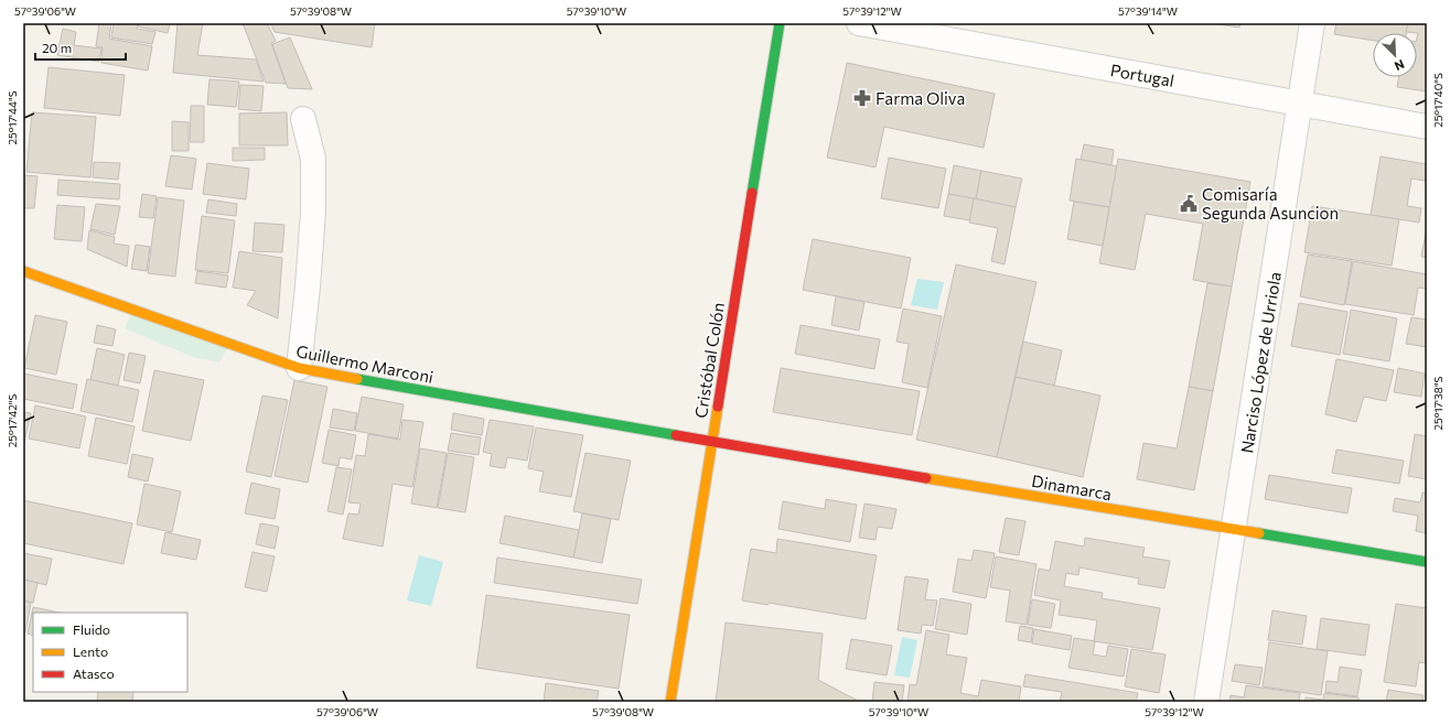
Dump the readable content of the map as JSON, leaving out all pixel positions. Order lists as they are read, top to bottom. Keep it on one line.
{"streets":{"street":["Portugal","Cristóbal Colón","Narciso López de Urriola","Guillermo Marconi","Dinamarca"]},"crossings":[["Portugal","Narciso López de Urriola"],["Cristóbal Colón","Guillermo Marconi"],["Cristóbal Colón","Dinamarca"],["Narciso López de Urriola","Dinamarca"],["Guillermo Marconi","Dinamarca"]],"places":{"pharmacy":["Farma Oliva"],"public building":["Comisaría Segunda Asuncion"]},"legend":["Fluido","Lento","Atasco"],"scale_bar":"20 m","north":"bottom right","coordinates":["57°39'06\"W","57°39'08\"W","57°39'10\"W","57°39'12\"W","57°39'14\"W","25°17'40\"S","25°17'44\"S","25°17'38\"S","25°17'42\"S"]}
